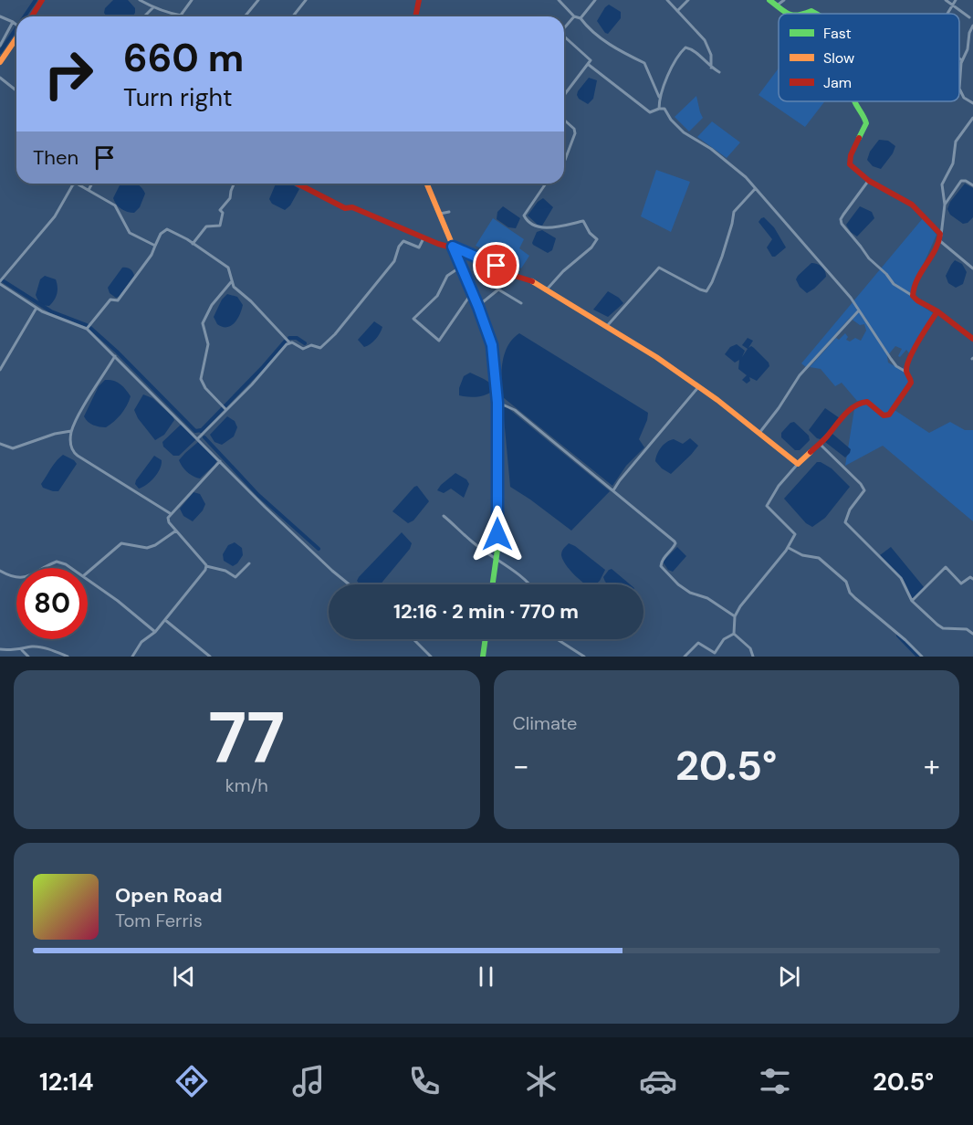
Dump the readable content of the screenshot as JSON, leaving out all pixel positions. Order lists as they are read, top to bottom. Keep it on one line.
{"legend":["Fast","Slow","Jam"],"page":{"turn":["660 m","Turn right"],"then":"Then","limit":"80","trip":"12:16 · 2 min · 770 m","tile":[["77","km/h"],"Climate"],"heat":["−","20.5°","+"],"song":["Open Road","Tom Ferris"],"tabs":["12:14","20.5°"]}}
